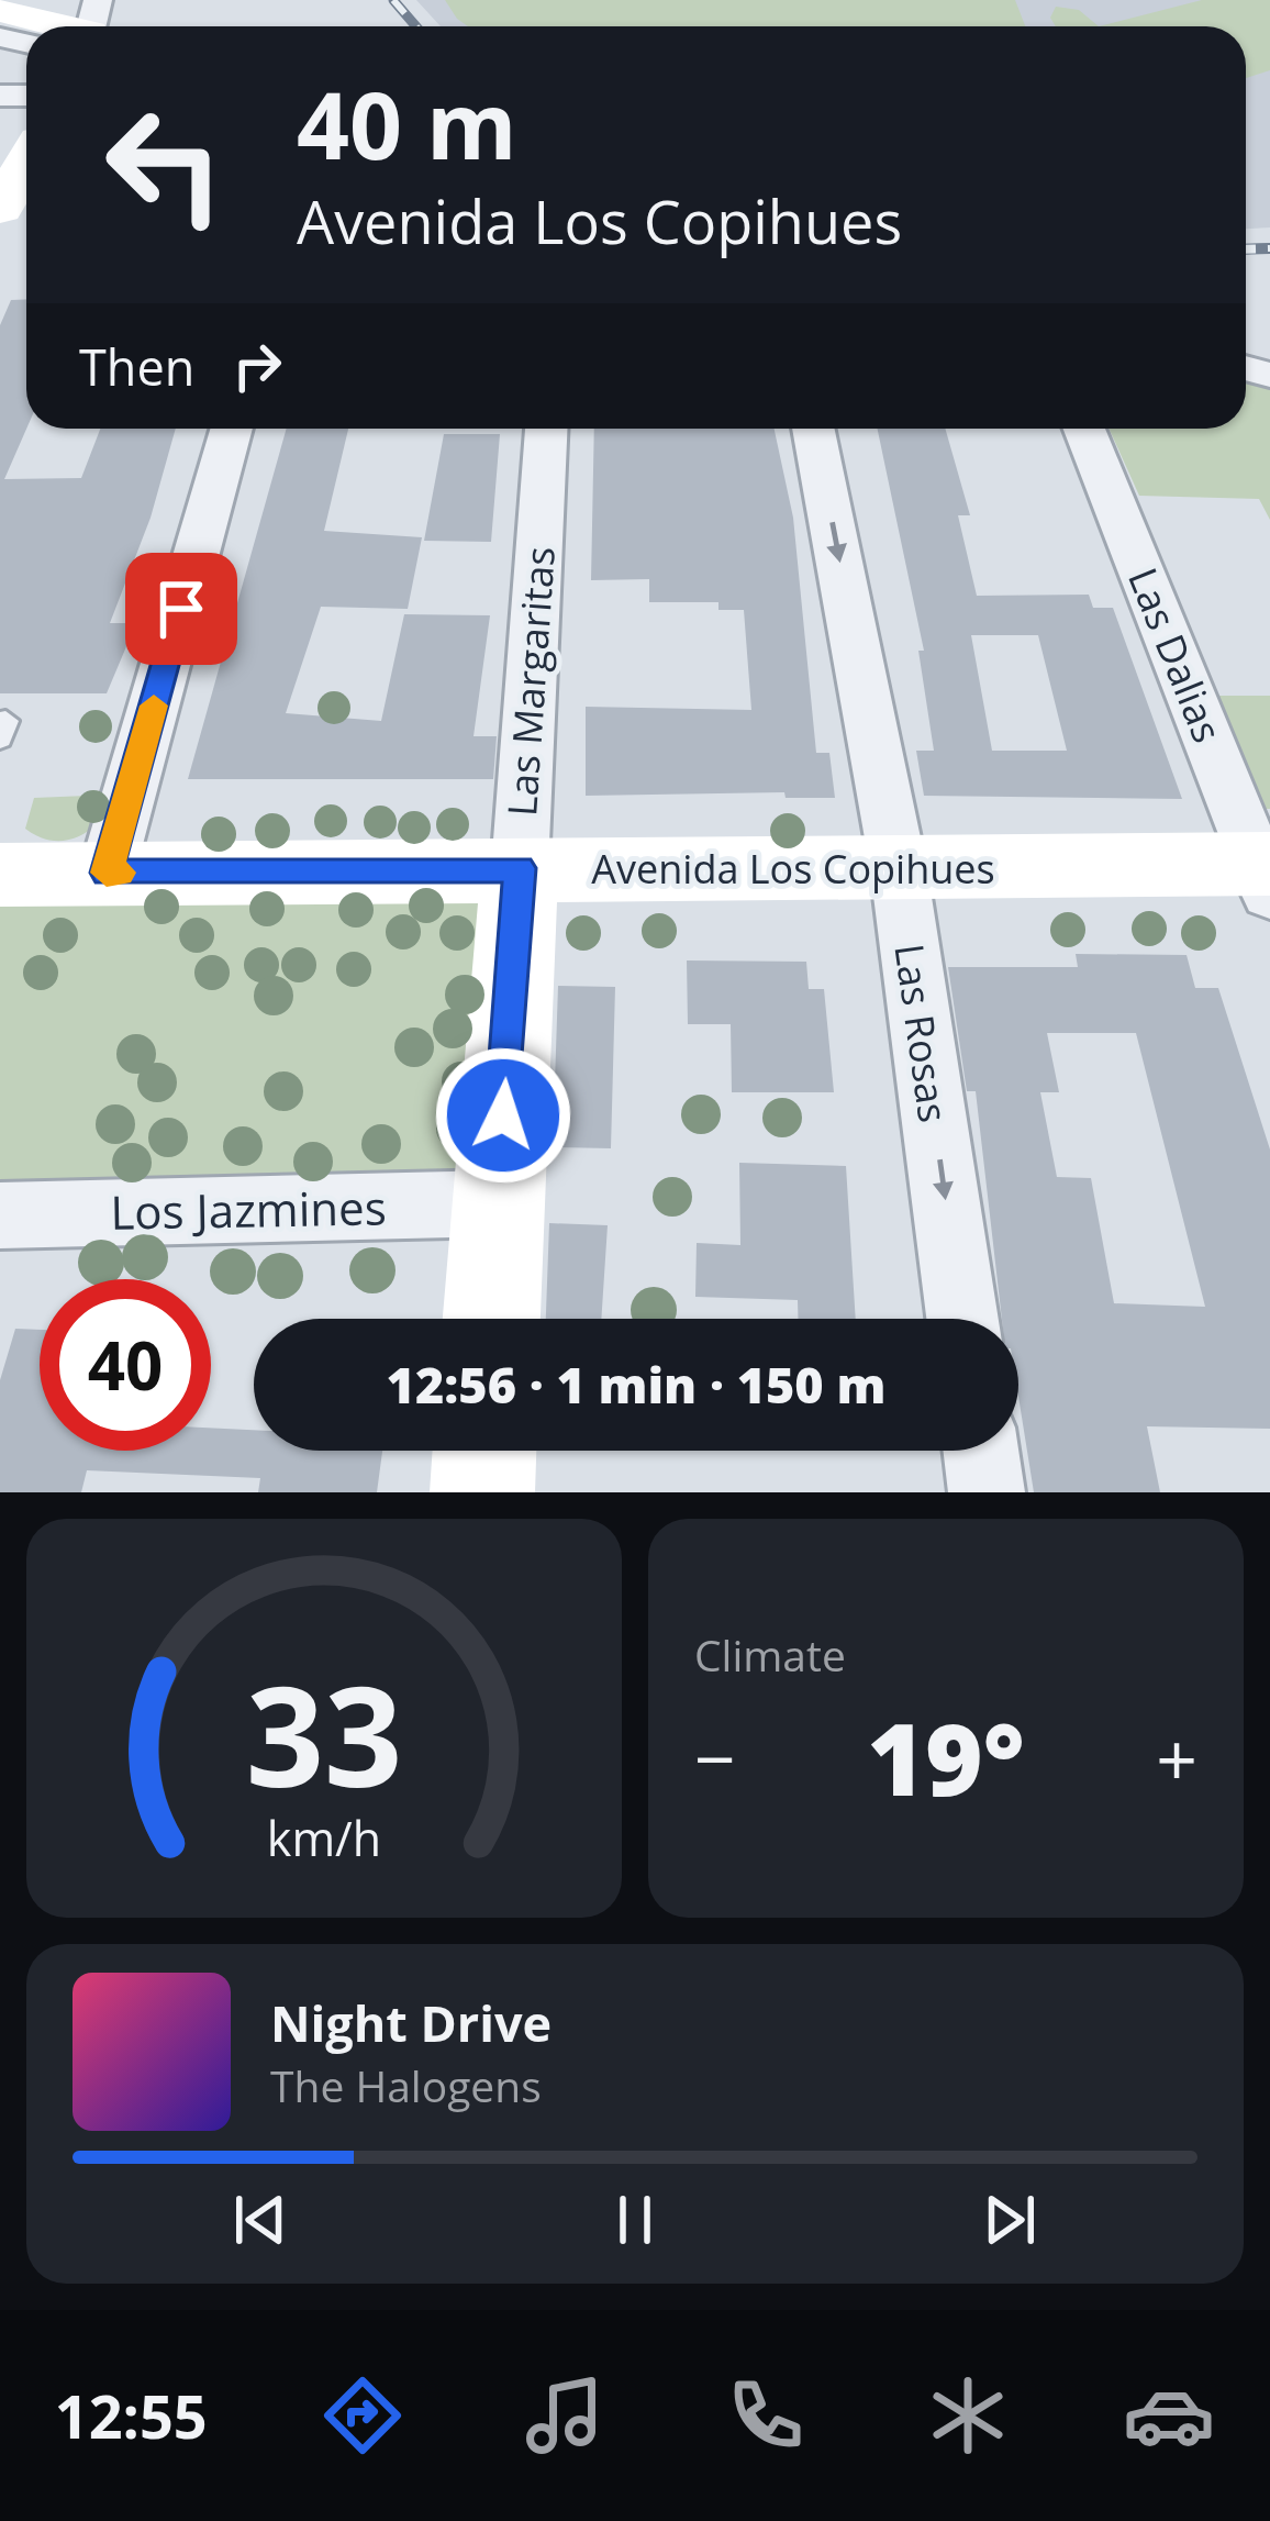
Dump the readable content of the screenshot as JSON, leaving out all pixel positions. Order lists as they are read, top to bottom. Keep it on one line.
{"streets":{"main road":["Las Margaritas","Avenida Los Copihues"],"street":["Las Dalias","Las Rosas","Los Jazmines"]},"crossings":[["Las Dalias","Avenida Los Copihues"],["Las Margaritas","Avenida Los Copihues"],["Las Margaritas","Los Jazmines"],["Avenida Los Copihues","Las Rosas"]],"one_way":["Las Rosas"],"page":{"turn":["40 m","Avenida Los Copihues"],"then":"Then","limit":"40","trip":"12:56 · 1 min · 150 m","tile":"Climate","heat":["−","19°","+"],"song":["Night Drive","The Halogens"],"tabs":"12:55","gauge":["33","km/h"]}}
